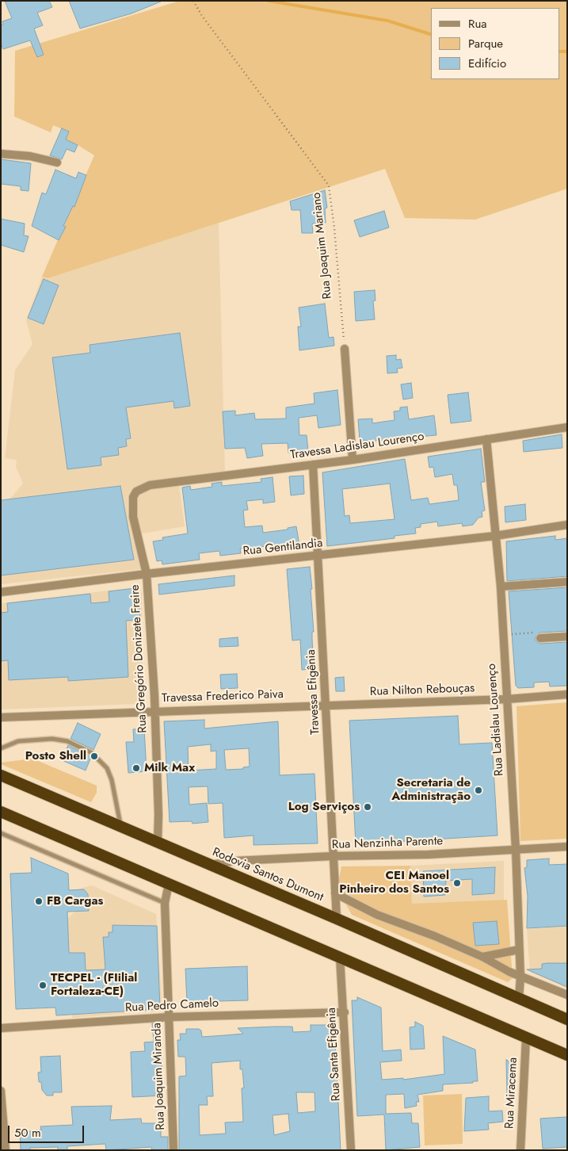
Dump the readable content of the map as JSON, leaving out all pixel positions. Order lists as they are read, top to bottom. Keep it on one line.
{"streets":{"highway":["Rodovia Santos Dumont"],"street":["Travessa Ladislau Lourenço","Rua Gentilandia","Rua Gregório Donizete Freire","Rua Nilton Rebouças","Travessa Efigênia","Travessa Frederico Paiva","Rua Ladislau Lourenço","Rua Nenzinha Parente","Rua Pedro Camelo","Rua Santa Efigênia","Rua Joaquim Miranda","Rua Miracema"],"path":["Rua Joaquim Mariano"]},"crossings":[["Travessa Ladislau Lourenço","Rua Gregório Donizete Freire"],["Travessa Ladislau Lourenço","Travessa Efigênia"],["Travessa Ladislau Lourenço","Rua Ladislau Lourenço"],["Rua Gentilandia","Rua Gregório Donizete Freire"],["Rua Gentilandia","Travessa Efigênia"],["Rua Gentilandia","Rua Ladislau Lourenço"],["Rua Gregório Donizete Freire","Travessa Frederico Paiva"],["Rua Gregório Donizete Freire","Rodovia Santos Dumont"],["Rua Nilton Rebouças","Travessa Efigênia"],["Rua Nilton Rebouças","Travessa Frederico Paiva"],["Rua Nilton Rebouças","Rua Ladislau Lourenço"],["Travessa Efigênia","Travessa Frederico Paiva"],["Travessa Efigênia","Rua Nenzinha Parente"],["Travessa Efigênia","Rodovia Santos Dumont"],["Rua Ladislau Lourenço","Rua Nenzinha Parente"],["Rua Ladislau Lourenço","Rodovia Santos Dumont"],["Rua Nenzinha Parente","Rodovia Santos Dumont"],["Rua Pedro Camelo","Rua Santa Efigênia"],["Rua Pedro Camelo","Rua Joaquim Miranda"]],"places":["Posto Shell","Milk Max","Secretaria de Administração","Log Serviços","CEI Manoel Pinheiro dos Santos","FB Cargas","TECPEL - (FIilial Fortaleza-CE)"],"legend":["Rua","Parque","Edifício"],"scale_bar":"50 m"}
